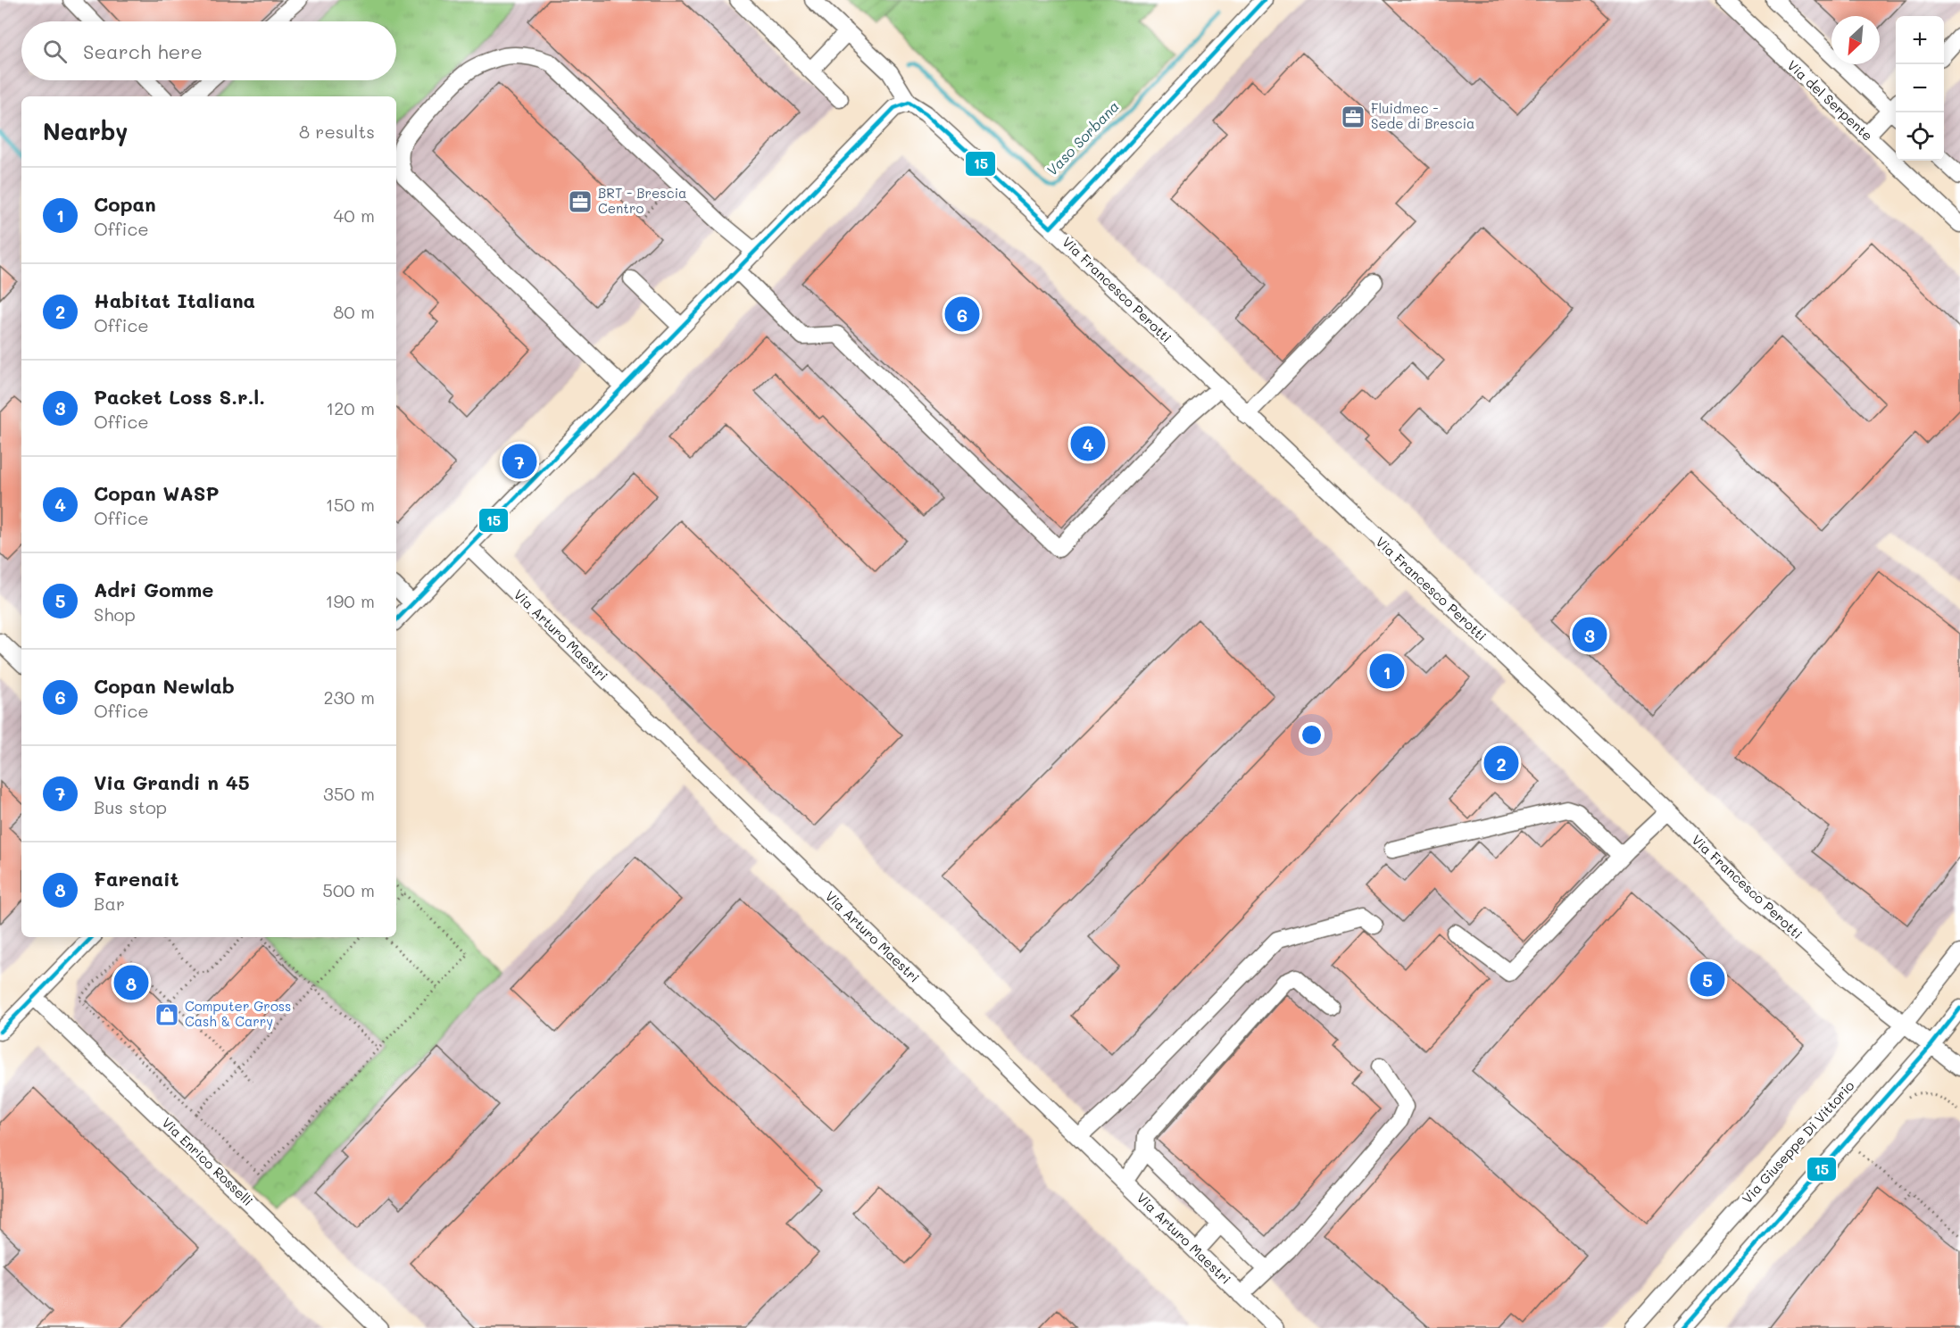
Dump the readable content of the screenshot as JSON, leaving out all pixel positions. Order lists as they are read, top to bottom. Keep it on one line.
{"streets":{"street":["Via del Serpente","Via Francesco Perotti","Via Arturo Maestri","Via Giuseppe Di Vittorio","Via Enrico Rosselli"]},"crossings":[["Via Francesco Perotti","Via Giuseppe Di Vittorio"]],"water":["Vaso Sorbana"],"places":{"office":["Fluidmec - Sede di Brescia","BRT - Brescia Centro"],"shop":["Computer Gross Cash & Carry"]},"lines":["transit line 15"],"north":"bottom left","page":{"map_buttons":["+","−"],"search":"Search here","heading":["Nearby","8 results"],"list":[{"mark":"1","name":"Copan","note":"Office","value":"40 m"},{"mark":"2","name":"Habitat Italiana","note":"Office","value":"80 m"},{"mark":"3","name":"Packet Loss S.r.l.","note":"Office","value":"120 m"},{"mark":"4","name":"Copan WASP","note":"Office","value":"150 m"},{"mark":"5","name":"Adri Gomme","note":"Shop","value":"190 m"},{"mark":"6","name":"Copan Newlab","note":"Office","value":"230 m"},{"mark":"7","name":"Via Grandi n 45","note":"Bus stop","value":"350 m"},{"mark":"8","name":"Farenait","note":"Bar","value":"500 m"}],"pins":["6","4","7","3","1","2","5","8"]}}
